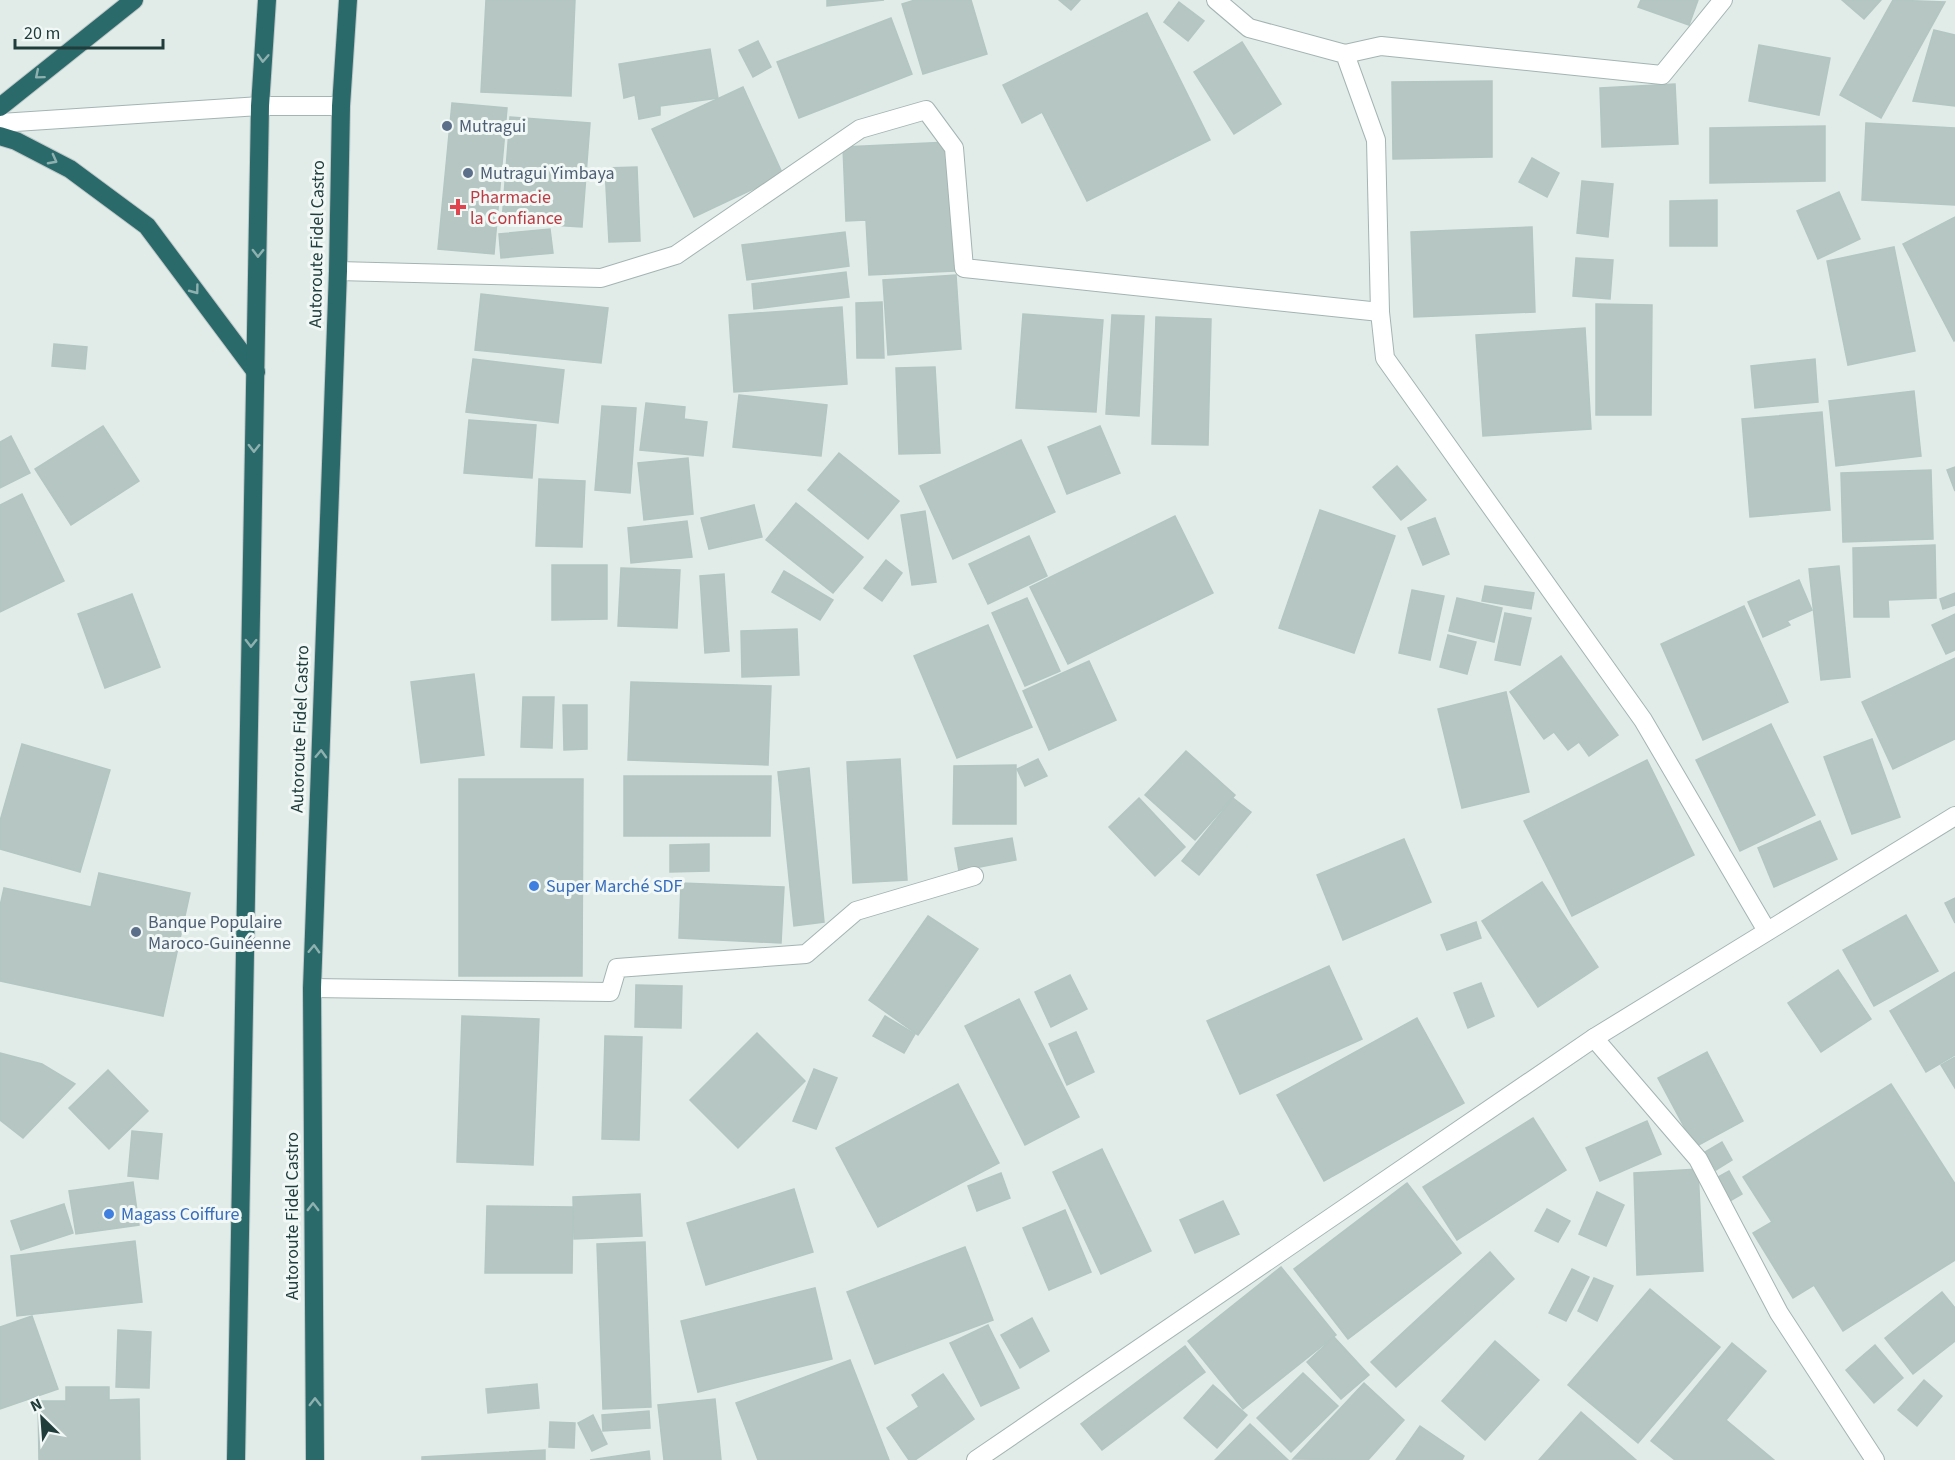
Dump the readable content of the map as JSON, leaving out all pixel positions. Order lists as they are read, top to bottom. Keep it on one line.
{"streets":{"highway":["Autoroute Fidel Castro"]},"places":{"other":["Mutragui","Mutragui Yimbaya","Super Marché SDF","Banque Populaire Maroco-Guinéenne","Magass Coiffure"],"health":["Pharmacie la Confiance"]},"scale_bar":"20 m","north":"top left"}
